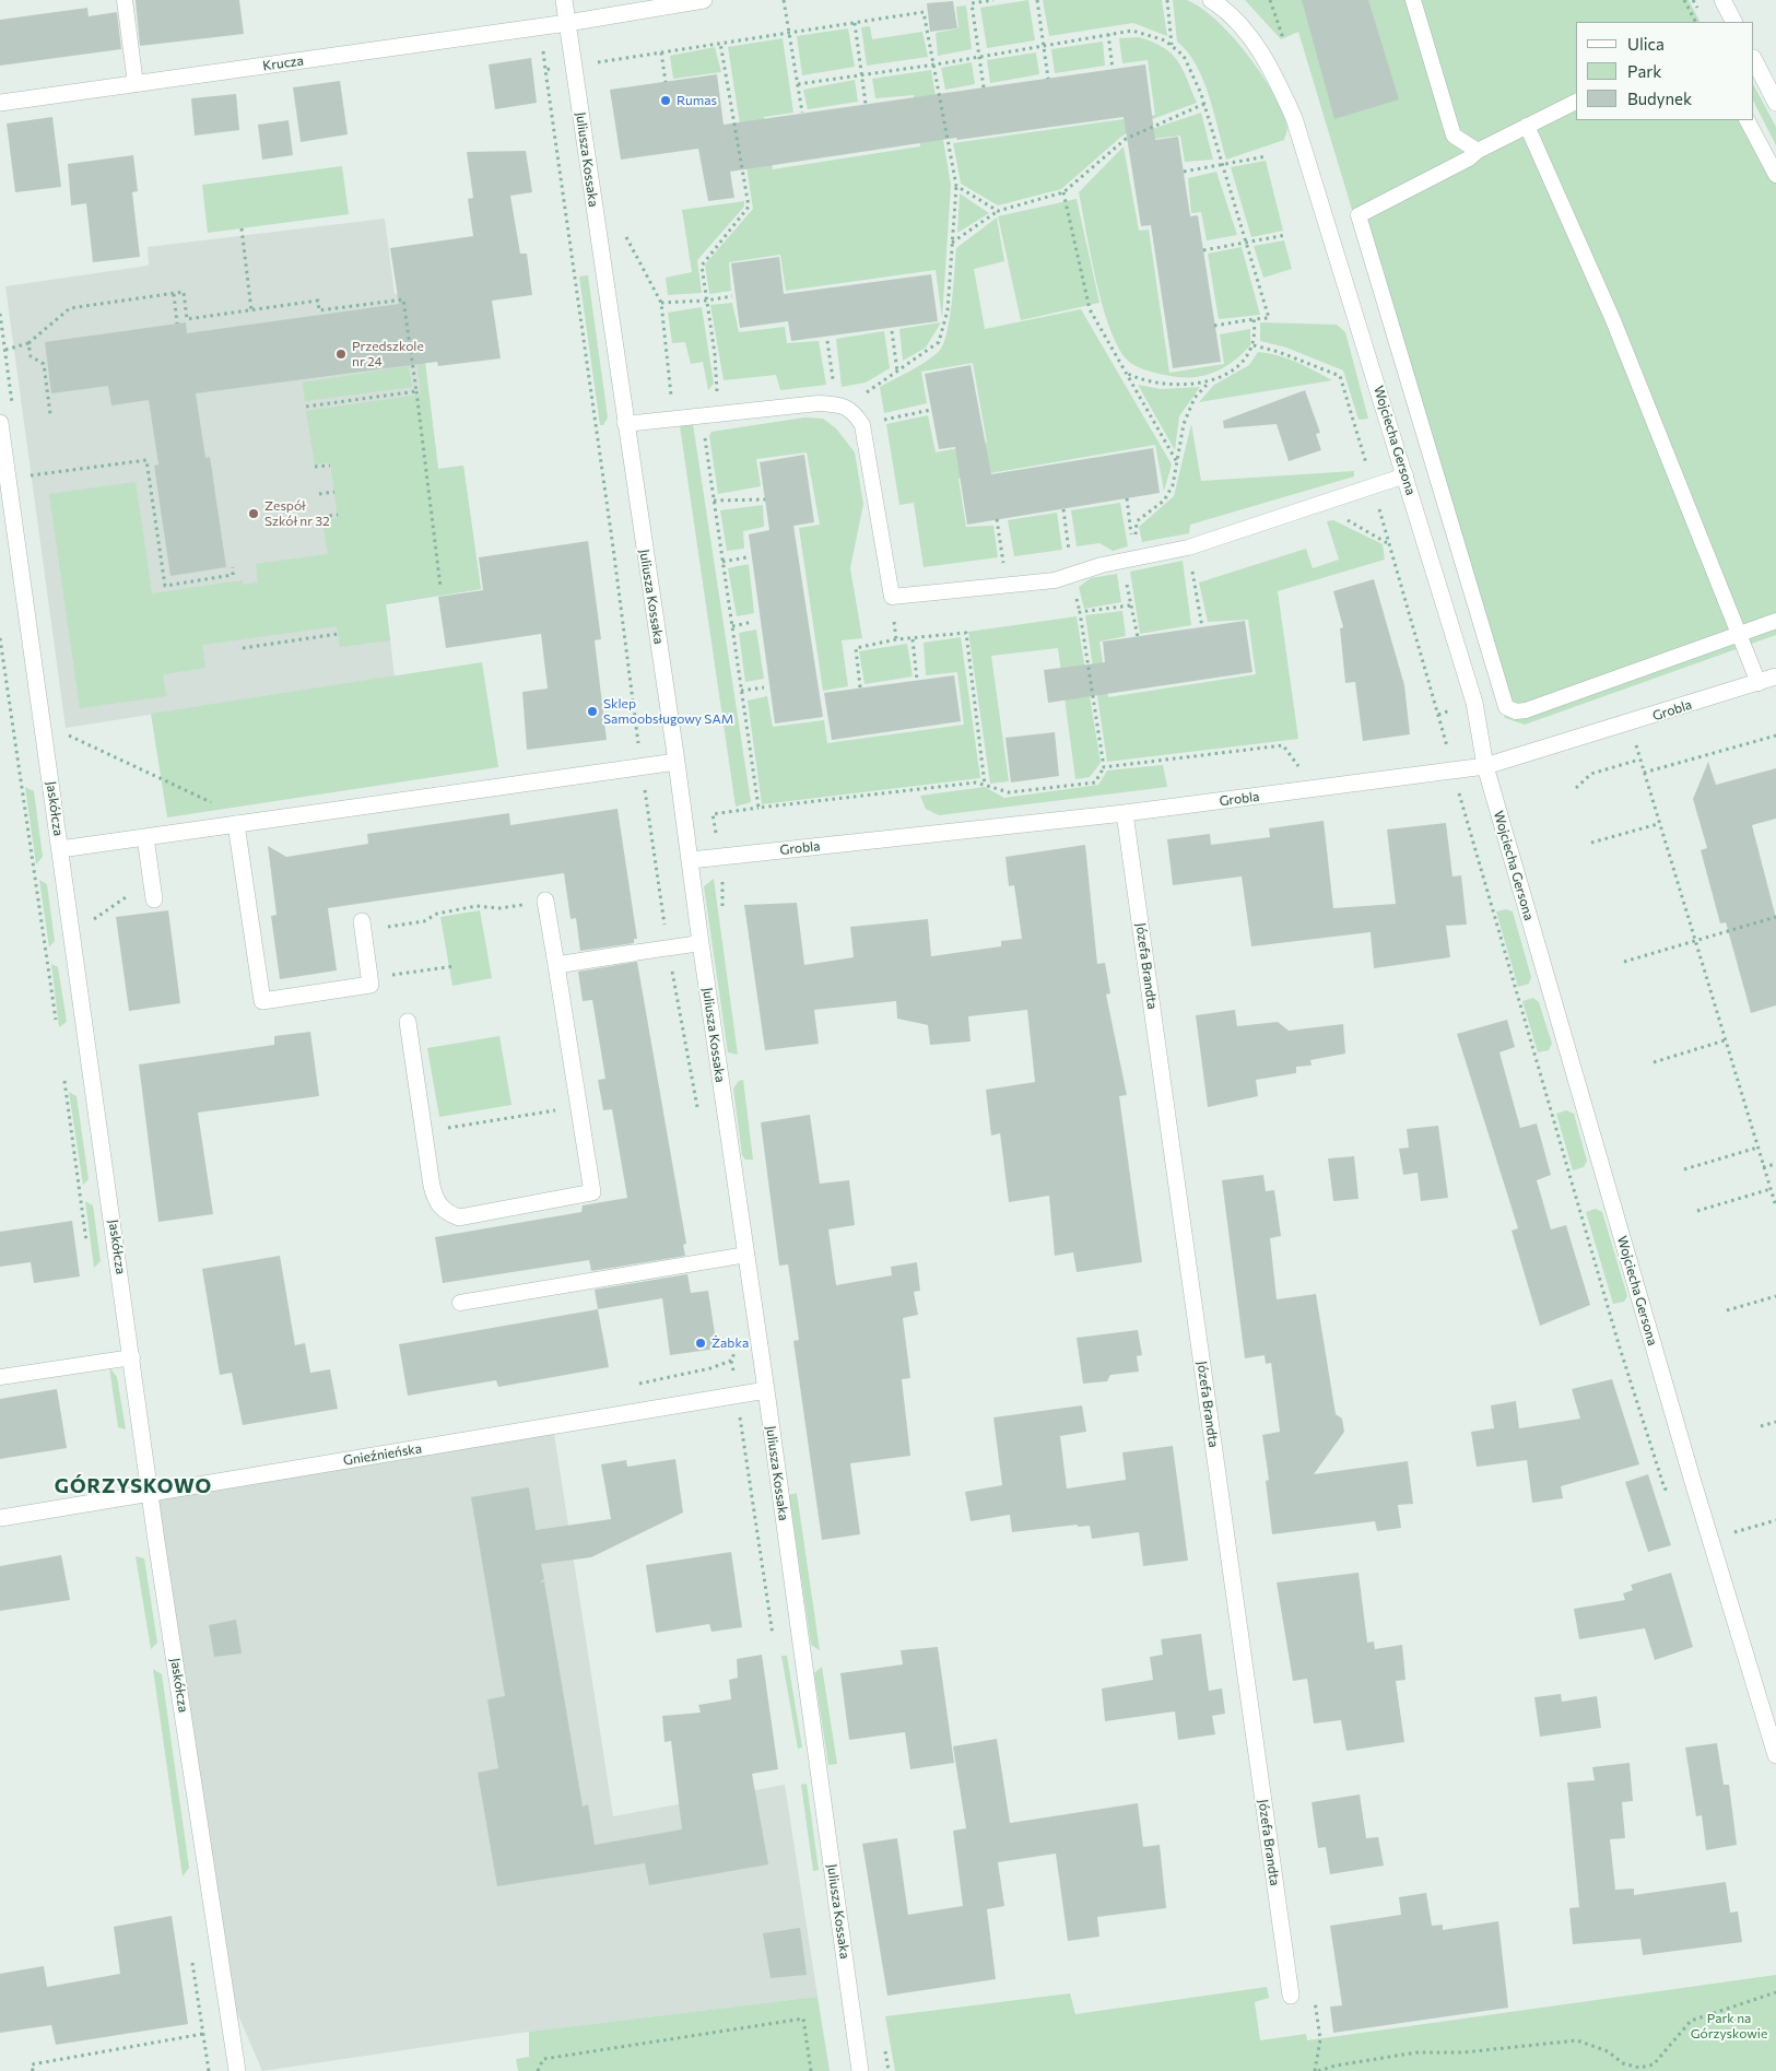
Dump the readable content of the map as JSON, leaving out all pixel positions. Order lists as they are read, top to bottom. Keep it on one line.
{"streets":{"street":["Krucza","Juliusza Kossaka","Wojciecha Gersona","Grobla","Jaskółcza","Józefa Brandta","Gnieźnieńska"]},"crossings":[["Krucza","Juliusza Kossaka"],["Juliusza Kossaka","Grobla"],["Juliusza Kossaka","Gnieźnieńska"],["Wojciecha Gersona","Grobla"],["Grobla","Józefa Brandta"],["Jaskółcza","Gnieźnieńska"]],"districts":["GÓRZYSKOWO"],"parks":["Park na Górzyskowie"],"places":["Rumas","Przedszkole nr 24","Zespół Szkół nr 32","Sklep Samoobsługowy SAM","Żabka"],"legend":["Ulica","Park","Budynek"]}
